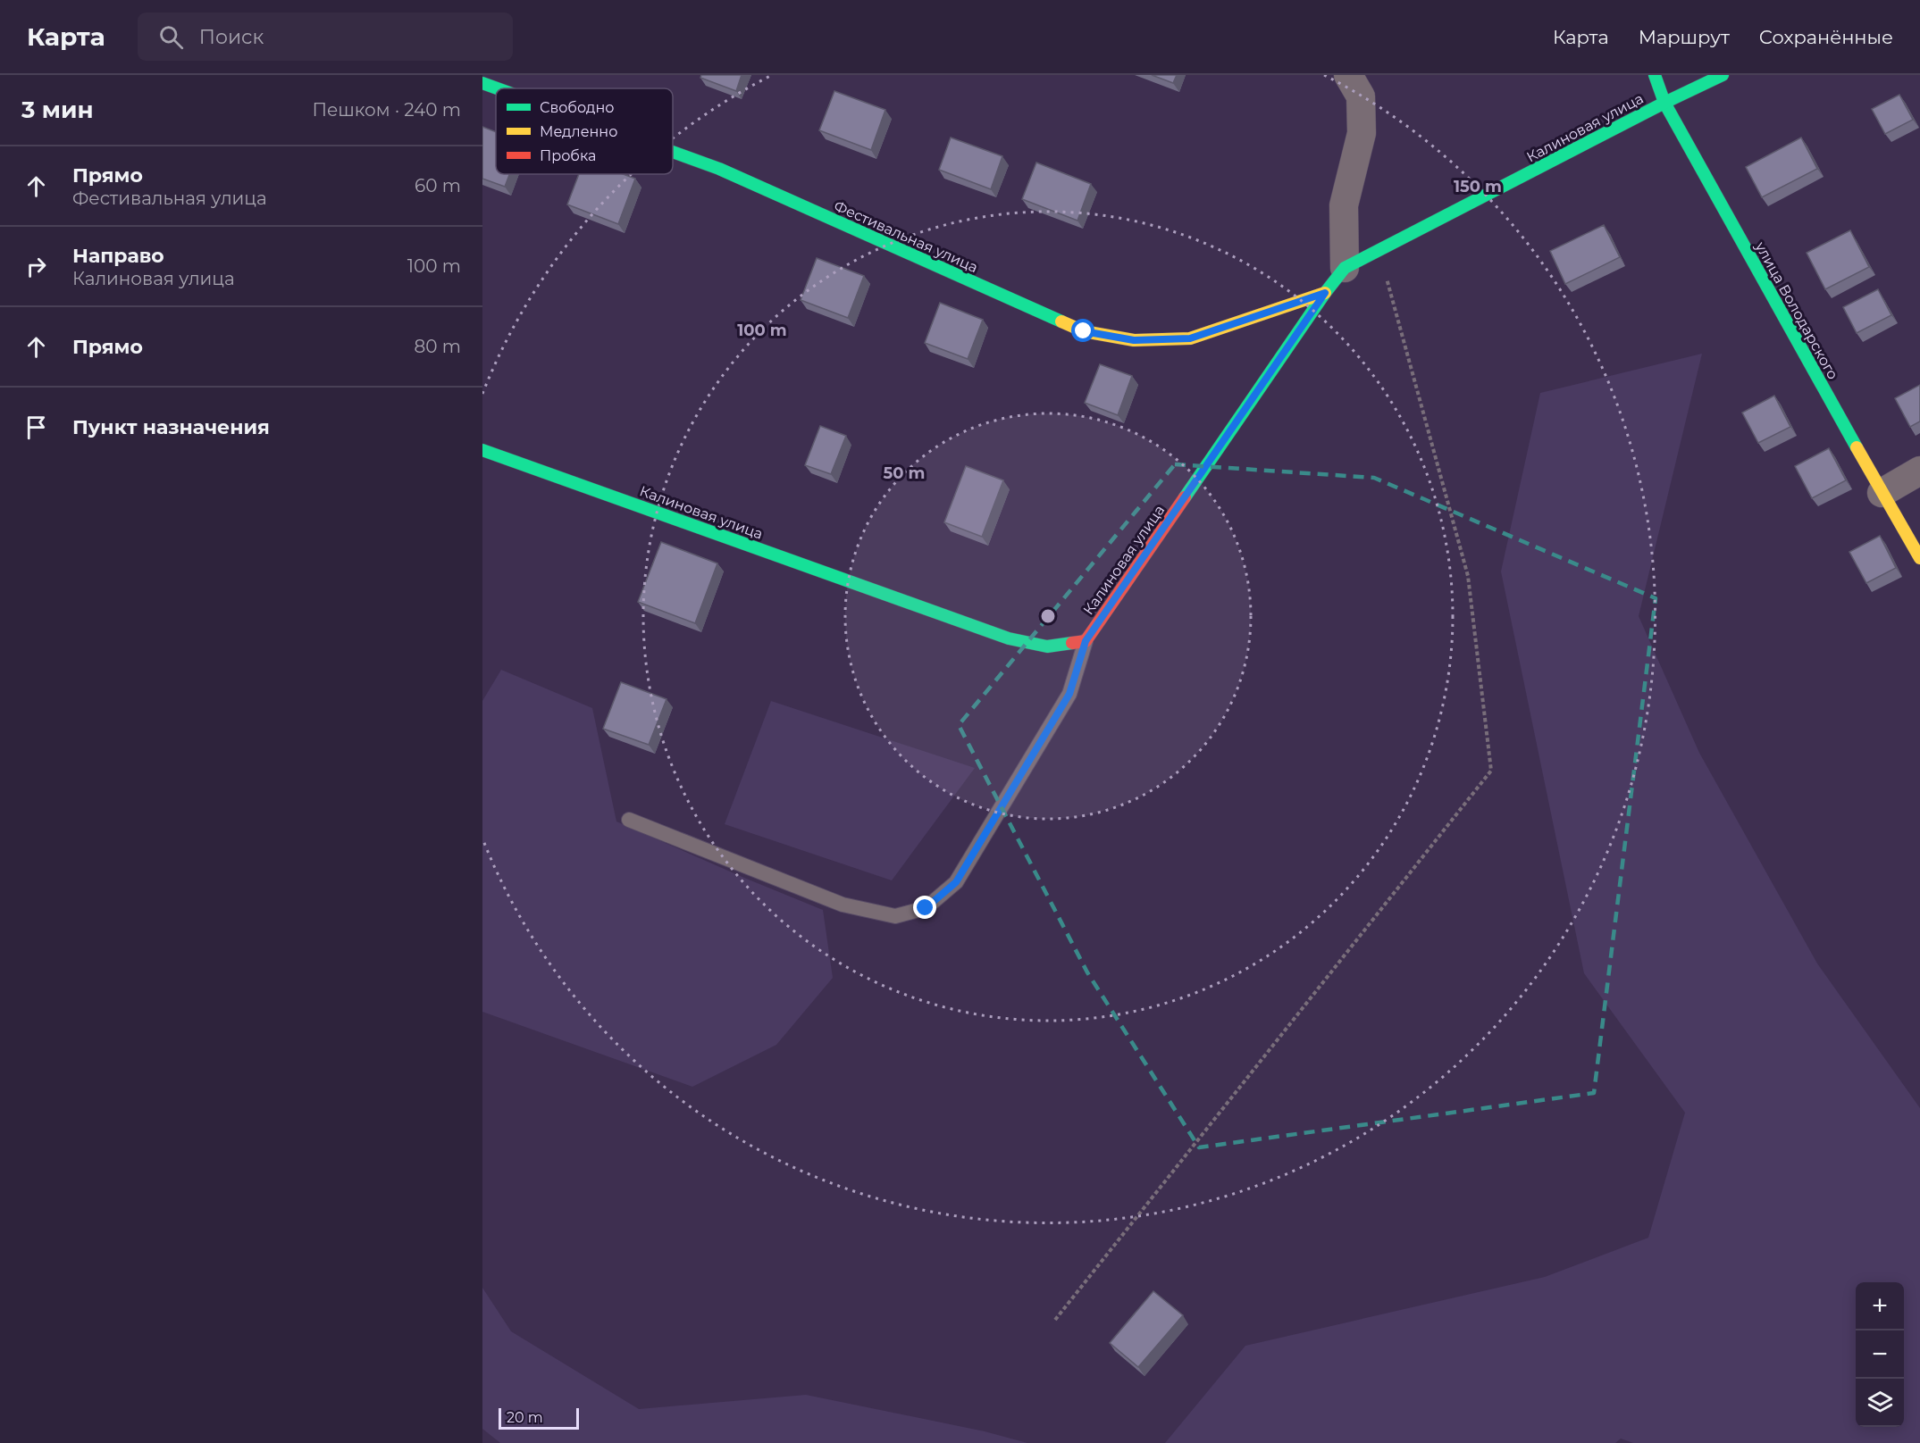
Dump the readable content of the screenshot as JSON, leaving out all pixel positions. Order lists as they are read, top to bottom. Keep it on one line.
{"streets":{"street":["Калиновая улица","Фестивальная улица","улица Володарского"]},"crossings":[["Калиновая улица","Фестивальная улица"],["Калиновая улица","улица Володарского"]],"legend":["Свободно","Медленно","Пробка"],"scale_bar":"20 m","page":{"header":"Карта","search":"Поиск","nav":["Карта","Маршрут","Сохранённые"],"heading":["3 мин","Пешком · 240 m"],"list":[["Прямо","Фестивальная улица","60 m"],["Направо","Калиновая улица","100 m"],["Прямо","80 m"],"Пункт назначения"],"map_buttons":["+","−"],"scale":"20 m"},"rings":["150 m","100 m","50 m"]}
